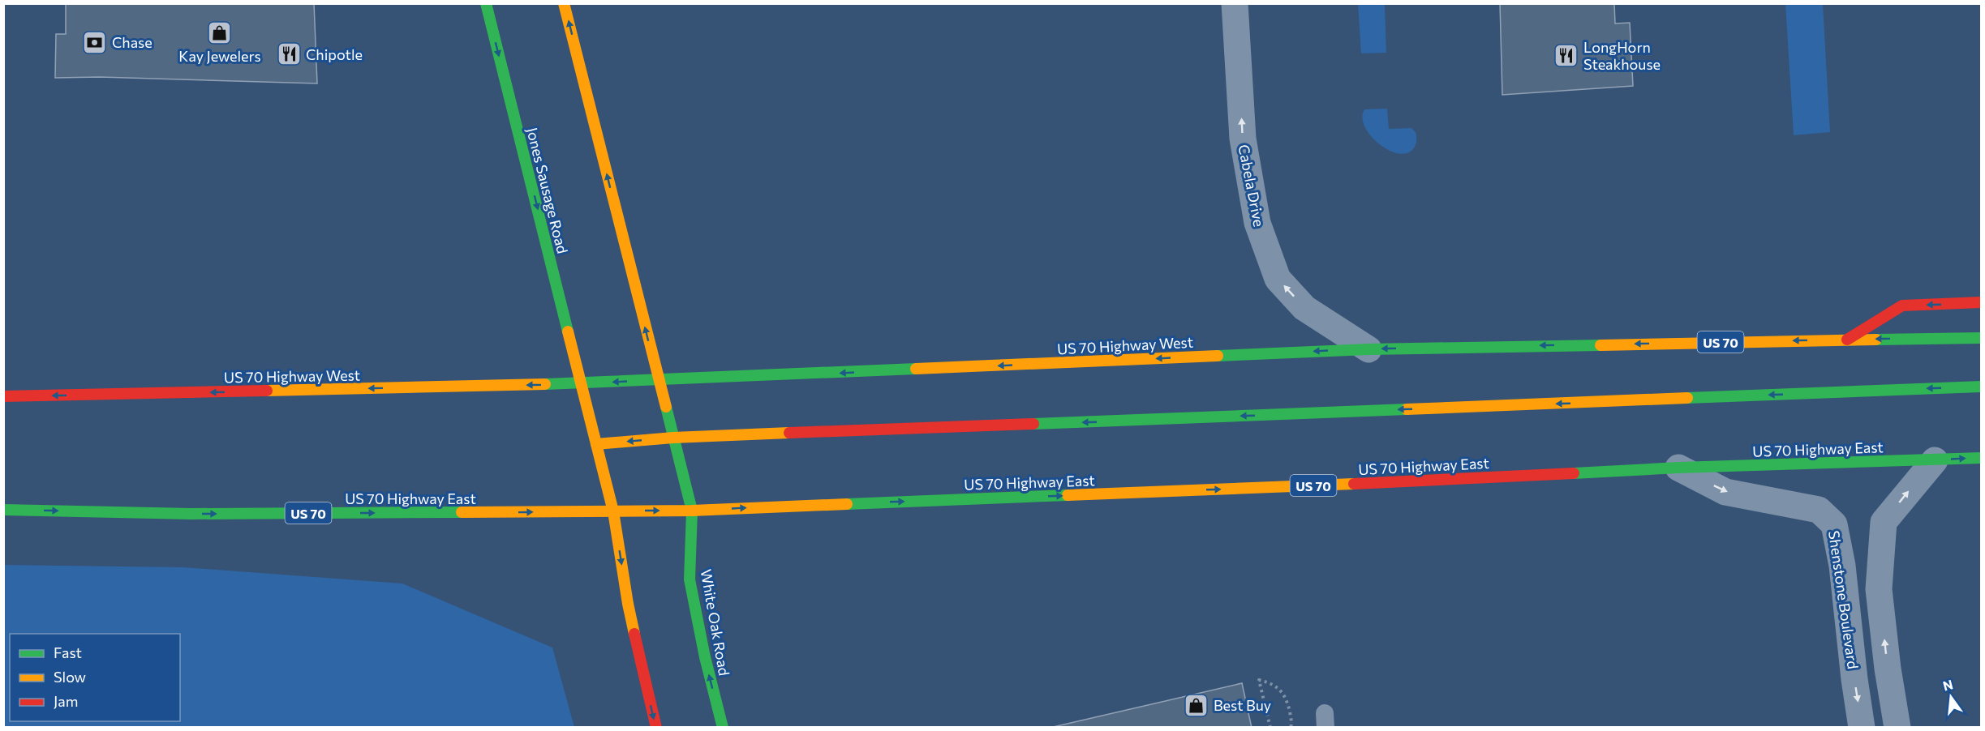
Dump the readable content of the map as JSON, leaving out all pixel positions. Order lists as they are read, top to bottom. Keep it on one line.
{"streets":{"main road":["Jones Sausage Road","US 70","US 70 Highway West","US 70 Highway East","White Oak Road"],"street":["Cabela Drive","Shenstone Boulevard"]},"crossings":[["Cabela Drive","US 70"],["Cabela Drive","US 70 Highway West"],["Jones Sausage Road","US 70"],["Jones Sausage Road","US 70 Highway West"],["US 70","US 70 Highway West"],["US 70","US 70 Highway East"],["US 70","White Oak Road"],["US 70 Highway West","White Oak Road"],["US 70 Highway East","Shenstone Boulevard"],["US 70 Highway East","White Oak Road"]],"one_way":["Cabela Drive","Shenstone Boulevard"],"places":{"shop":["Kay Jewelers","Best Buy"],"bank":["Chase"],"restaurant":["Chipotle","LongHorn Steakhouse"]},"legend":["Fast","Slow","Jam"],"north":"top"}
